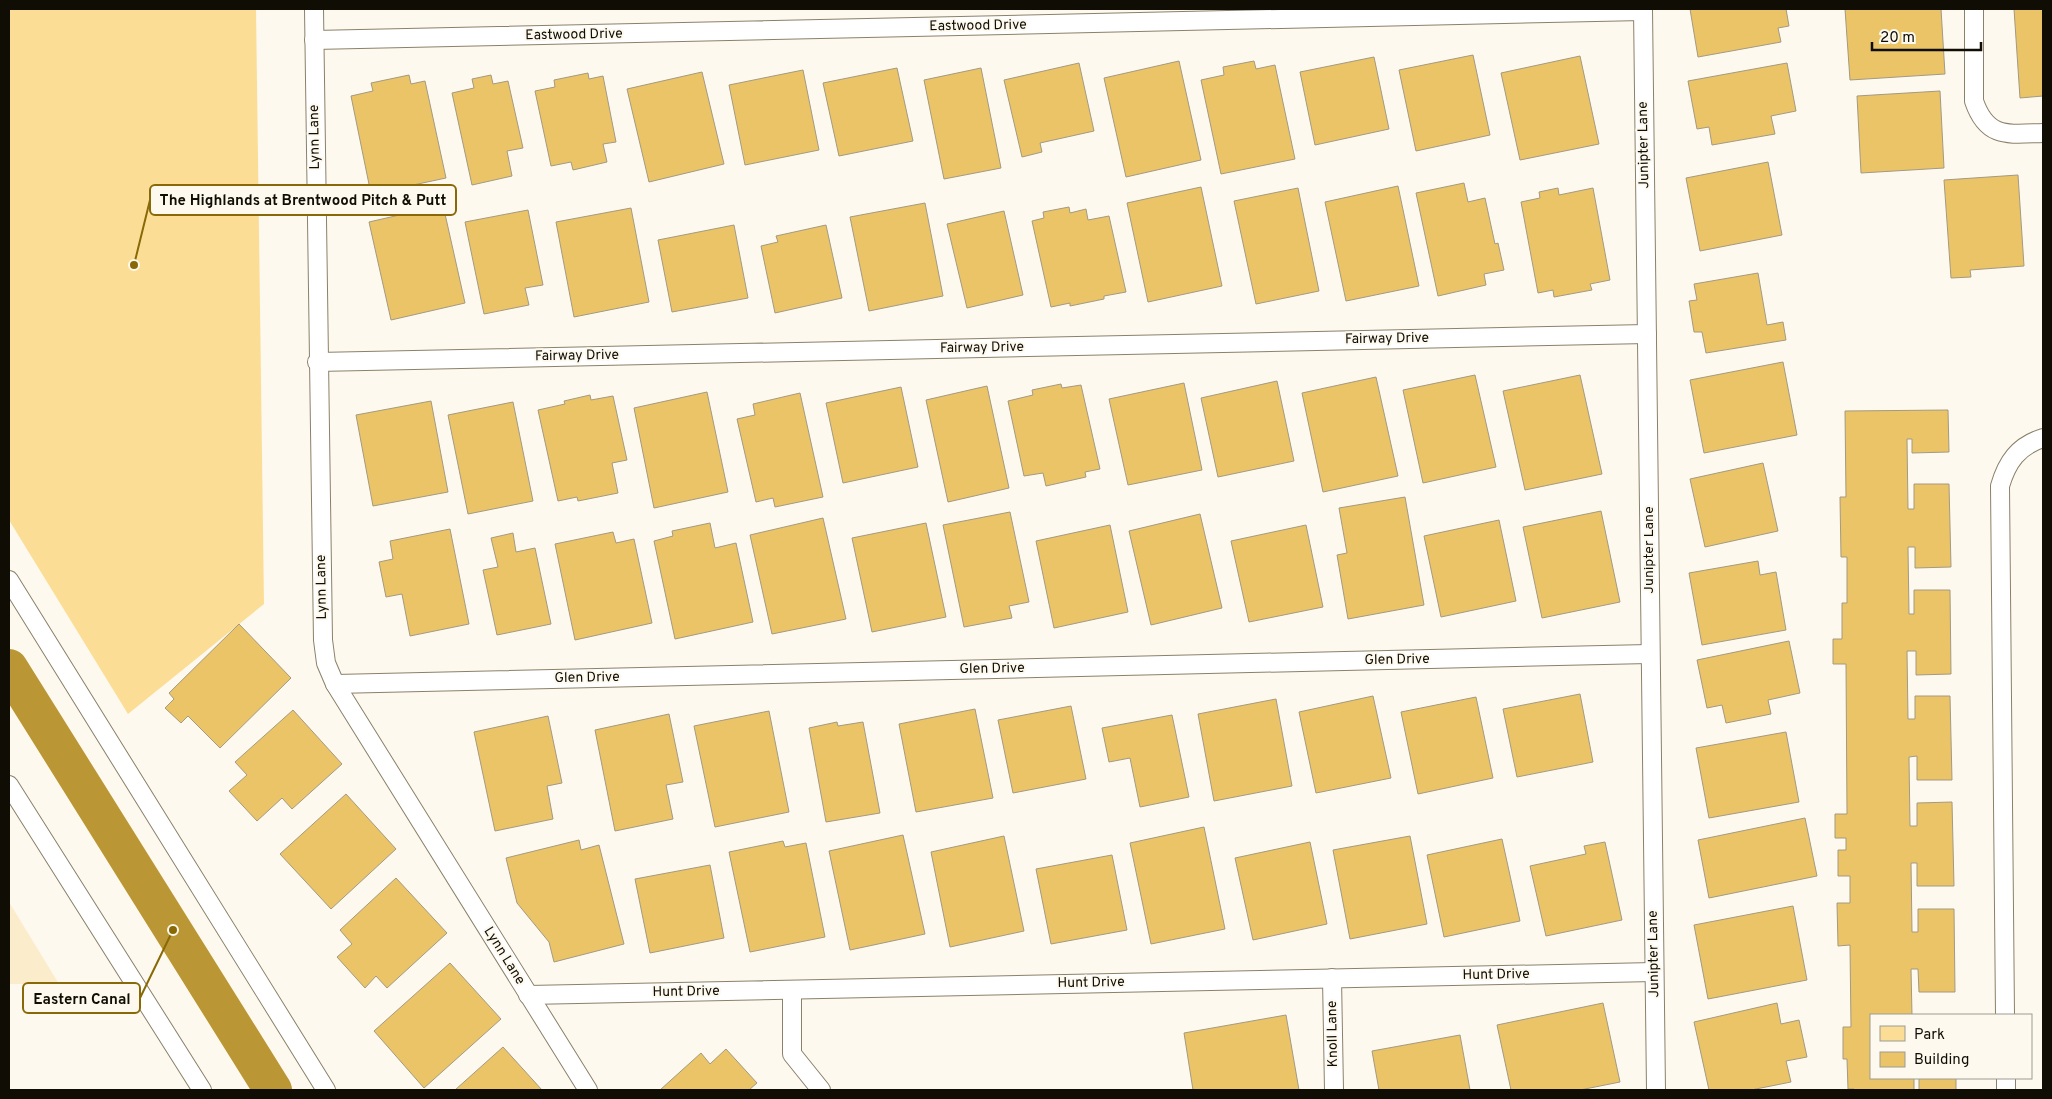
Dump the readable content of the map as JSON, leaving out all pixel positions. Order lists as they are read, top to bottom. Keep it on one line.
{"streets":{"lane":["Eastwood Drive","Lynn Lane","Junipter Lane","Fairway Drive","Glen Drive","Hunt Drive","Knoll Lane"]},"crossings":[["Eastwood Drive","Lynn Lane"],["Eastwood Drive","Junipter Lane"],["Lynn Lane","Fairway Drive"],["Lynn Lane","Glen Drive"],["Lynn Lane","Hunt Drive"],["Junipter Lane","Fairway Drive"],["Junipter Lane","Glen Drive"],["Junipter Lane","Hunt Drive"],["Hunt Drive","Knoll Lane"]],"places":["The Highlands at Brentwood Pitch & Putt","Eastern Canal"],"legend":["Park","Building"],"scale_bar":"20 m"}
